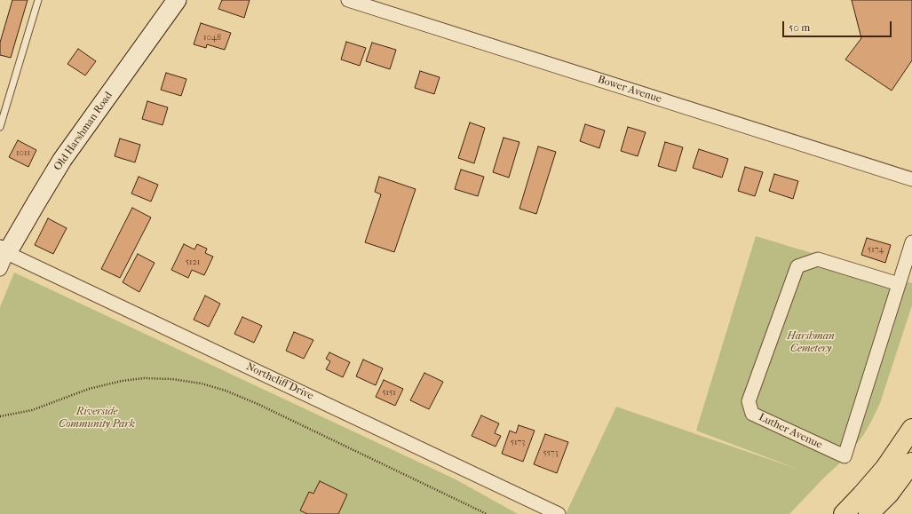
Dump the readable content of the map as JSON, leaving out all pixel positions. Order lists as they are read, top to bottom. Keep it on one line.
{"streets":{"street":["Bower Avenue","Old Harshman Road","Northcliff Drive","Luther Avenue"]},"crossings":[["Old Harshman Road","Northcliff Drive"]],"parks":["Harshman Cemetery","Riverside Community Park"],"house_numbers":["1048","1011","5174","5121","5151","5173","5573"],"scale_bar":"50 m"}
